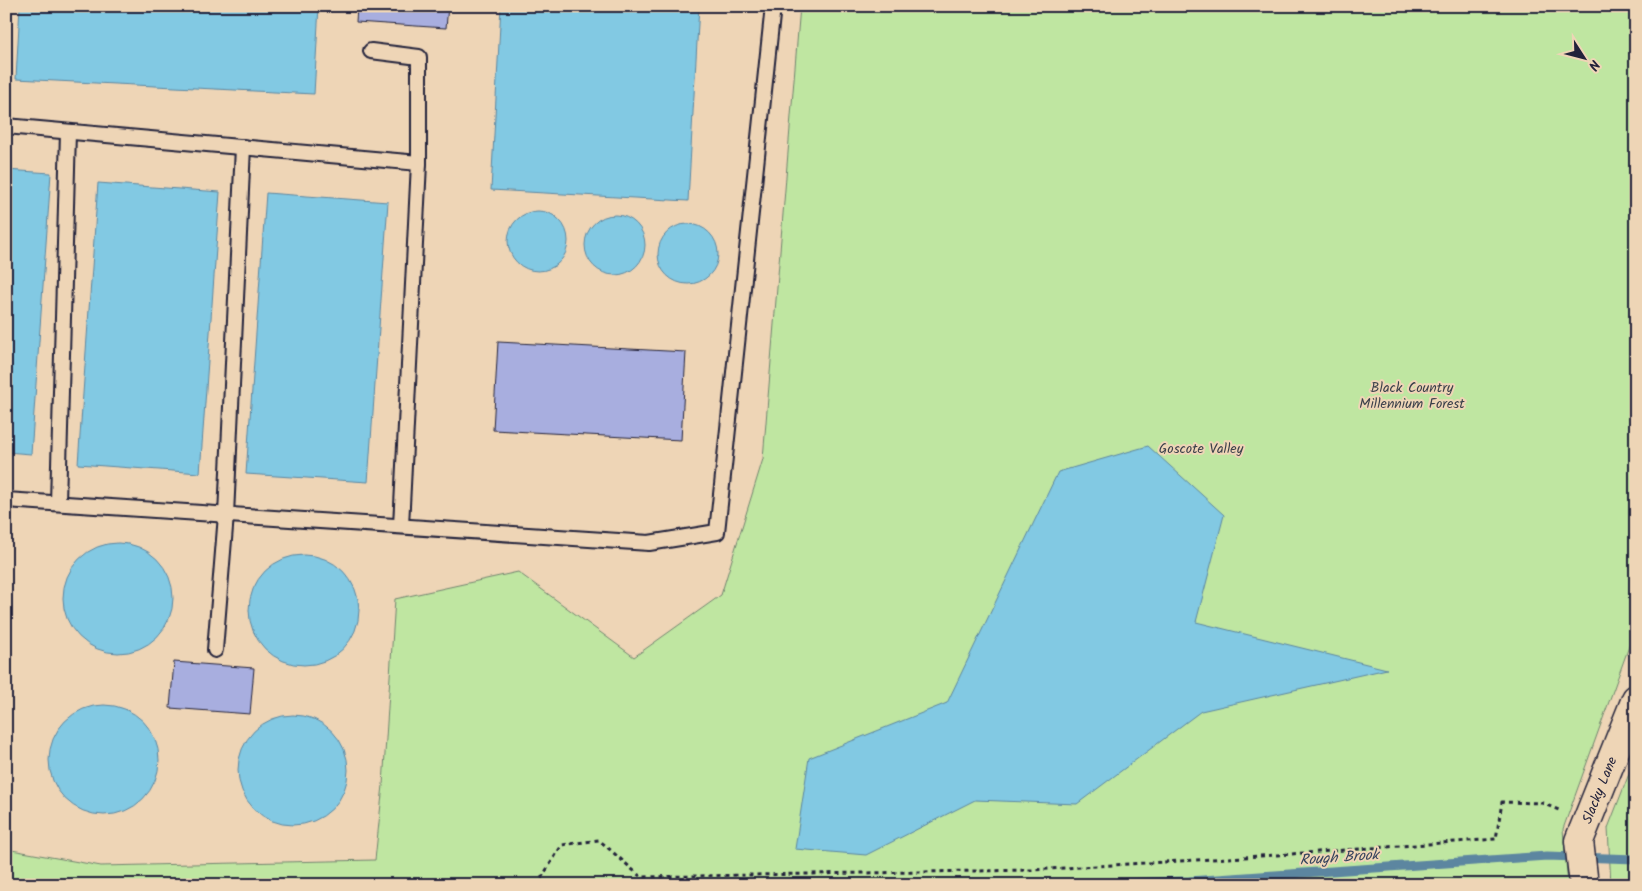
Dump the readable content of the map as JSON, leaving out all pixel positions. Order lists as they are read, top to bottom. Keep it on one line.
{"streets":{"street":["Slacky Lane"]},"water":["Rough Brook"],"parks":["Black Country Millennium Forest","Goscote Valley"],"north":"bottom right"}
